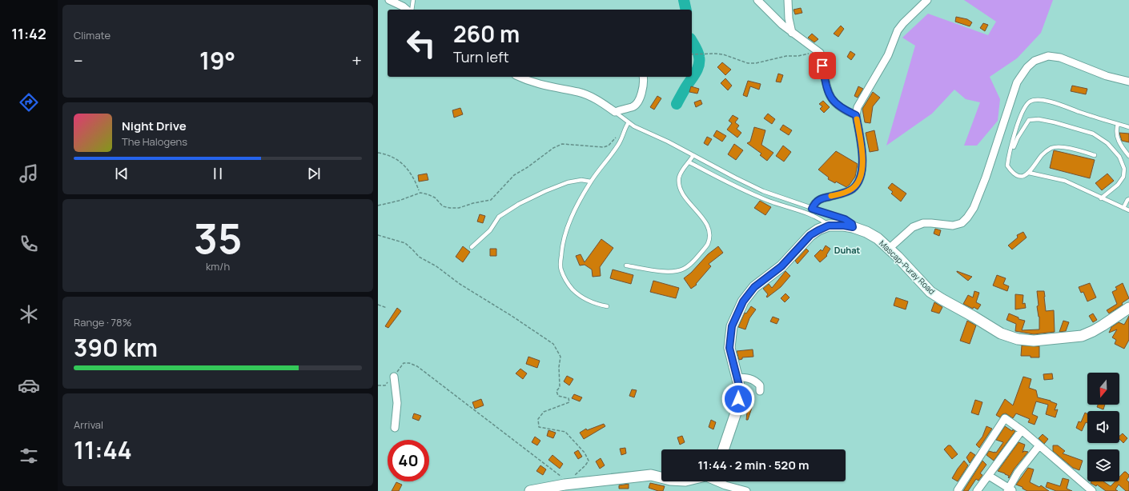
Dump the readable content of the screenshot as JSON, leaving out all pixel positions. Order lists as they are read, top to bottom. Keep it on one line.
{"streets":{"street":["Mascap-Puray Road"]},"districts":["Duhat"],"north":"bottom","page":{"tabs":"11:42","tile":["Climate",["35","km/h"],["Range · 78%","390 km"],["Arrival","11:44"]],"turn":["260 m","Turn left"],"heat":["−","19°","+"],"song":["Night Drive","The Halogens"],"limit":"40","trip":"11:44 · 2 min · 520 m"}}
